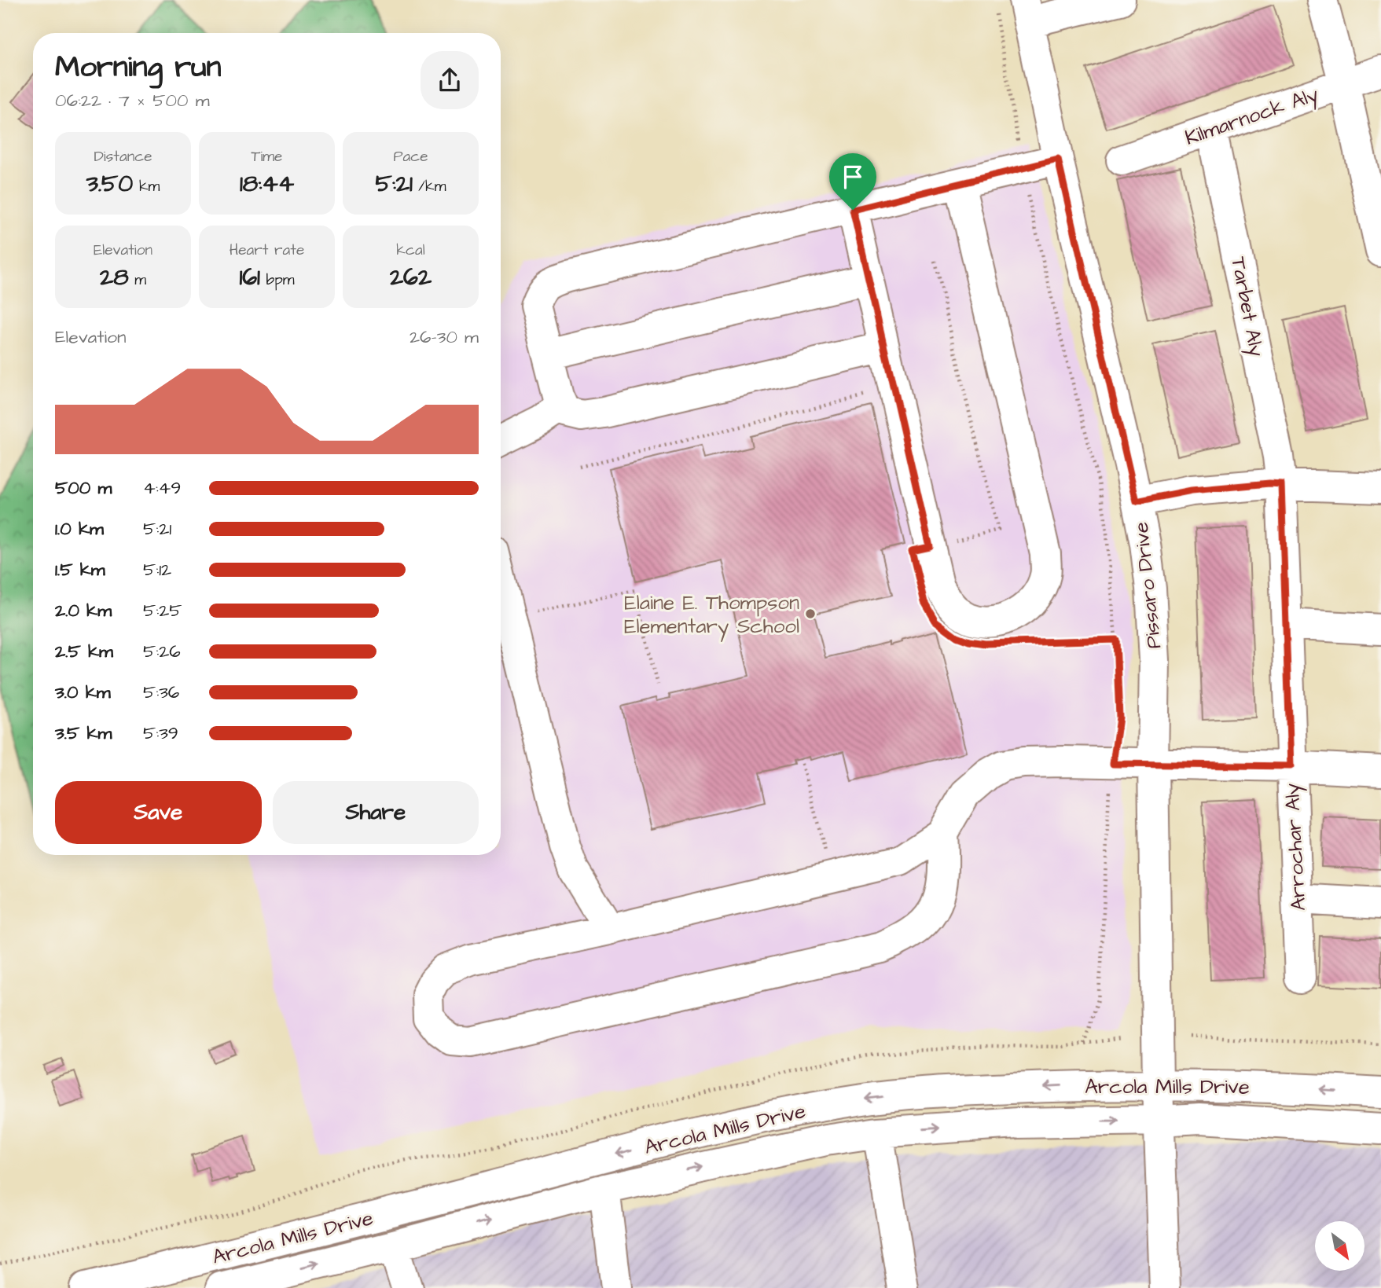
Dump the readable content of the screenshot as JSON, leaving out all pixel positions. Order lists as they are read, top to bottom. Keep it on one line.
{"streets":{"street":["Kilmarnock Aly","Tarbet Aly","Pissaro Drive","Arrochar Aly","Arcola Mills Drive"]},"crossings":[["Kilmarnock Aly","Tarbet Aly"],["Tarbet Aly","Arrochar Aly"],["Pissaro Drive","Arcola Mills Drive"]],"places":["Elaine E. Thompson Elementary School"],"north":"bottom right","page":{"heading":["Morning run","06:22 · 7 × 500 m"],"stats":[["Distance","3.50 km"],["Time","18:44"],["Pace","5:21 /km"],["Elevation","28 m"],["Heart rate","161 bpm"],["kcal","262"]],"chart":["Elevation","26–30 m"],"list":[{"name":"500 m","note":"4:49"},{"name":"1.0 km","note":"5:21"},{"name":"1.5 km","note":"5:12"},{"name":"2.0 km","note":"5:25"},{"name":"2.5 km","note":"5:26"},{"name":"3.0 km","note":"5:36"},{"name":"3.5 km","note":"5:39"}],"buttons":["Save","Share"]}}
